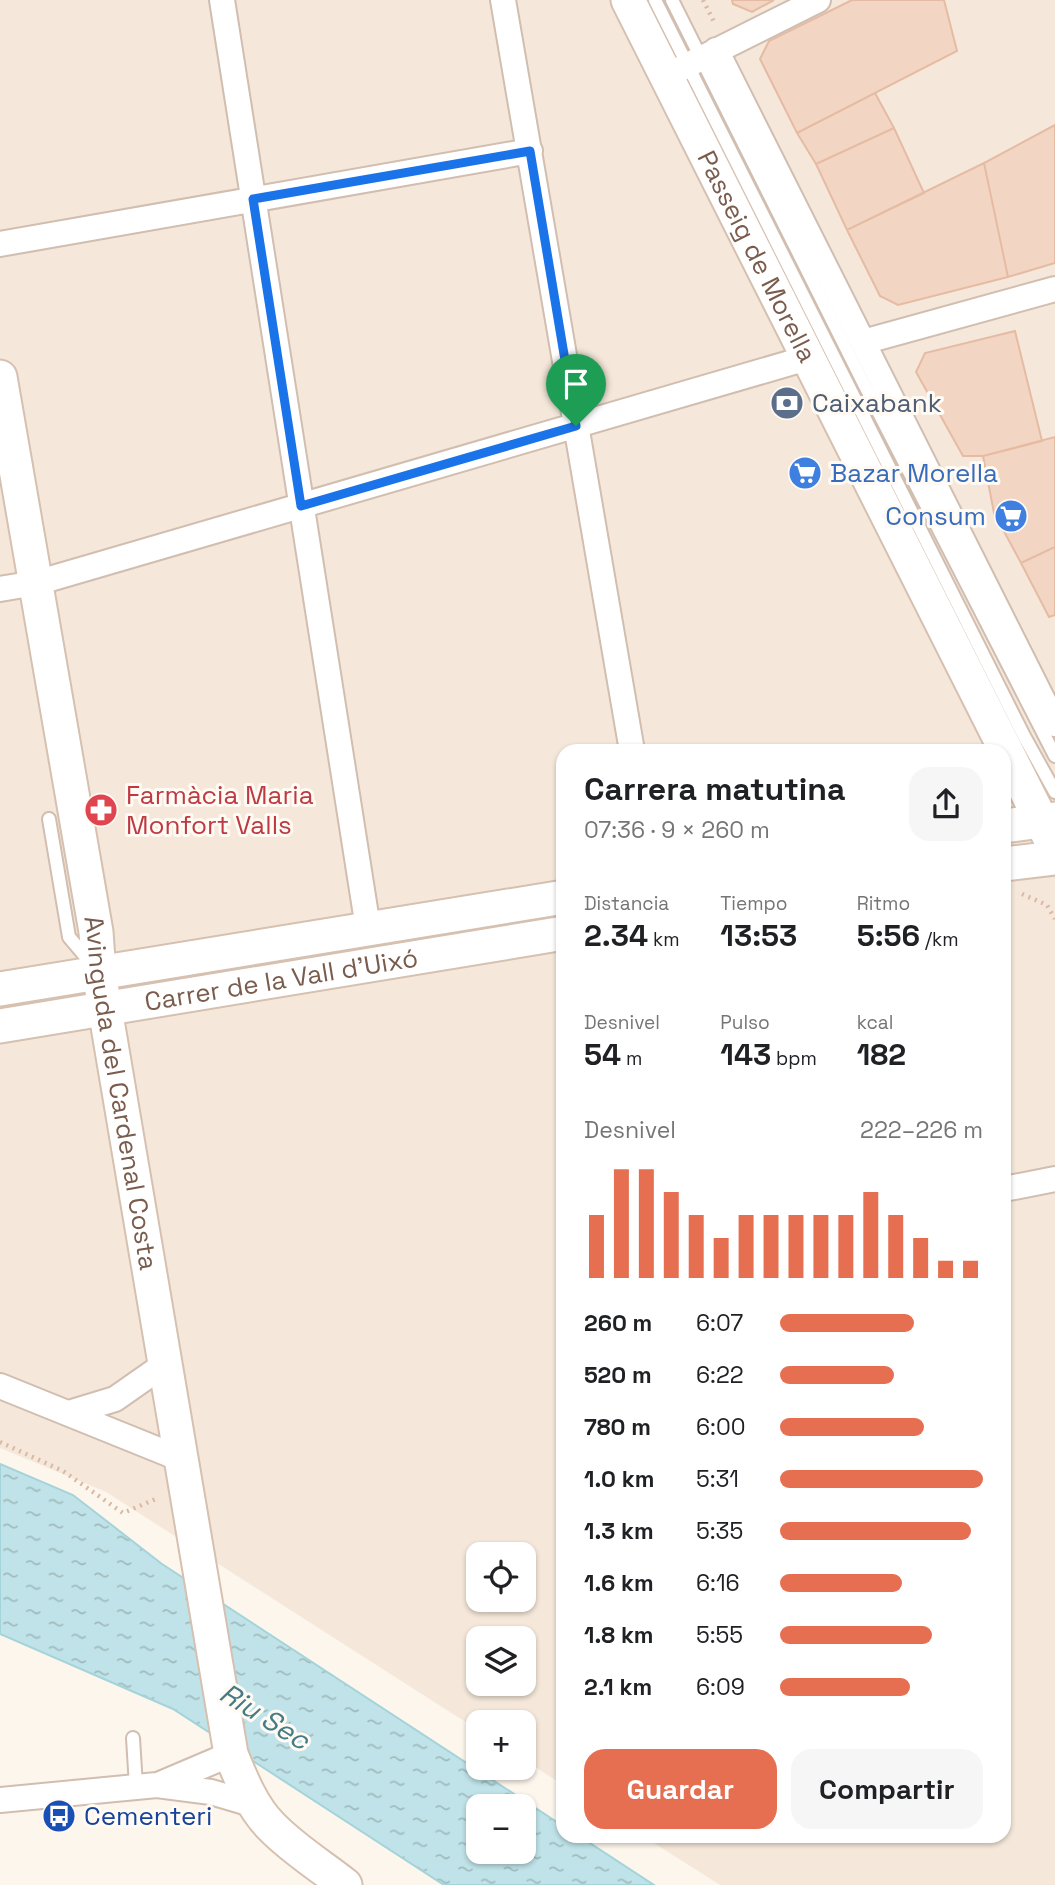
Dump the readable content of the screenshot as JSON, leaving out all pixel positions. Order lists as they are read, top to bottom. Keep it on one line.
{"streets":{"main road":["Passeig de Morella","Carrer de la Vall d'Uixó","Avinguda del Cardenal Costa"]},"crossings":[["Carrer de la Vall d'Uixó","Avinguda del Cardenal Costa"]],"water":["Riu Sec"],"places":{"bank":["Caixabank"],"supermarket":["Bazar Morella","Consum"],"pharmacy":["Farmàcia Maria Monfort Valls"],"bus stop":["Cementeri"]},"page":{"heading":["Carrera matutina","07:36 · 9 × 260 m"],"stats":[["Distancia","2.34 km"],["Tiempo","13:53"],["Ritmo","5:56 /km"],["Desnivel","54 m"],["Pulso","143 bpm"],["kcal","182"]],"chart":["Desnivel","222–226 m"],"list":[{"name":"260 m","note":"6:07"},{"name":"520 m","note":"6:22"},{"name":"780 m","note":"6:00"},{"name":"1.0 km","note":"5:31"},{"name":"1.3 km","note":"5:35"},{"name":"1.6 km","note":"6:16"},{"name":"1.8 km","note":"5:55"},{"name":"2.1 km","note":"6:09"}],"map_buttons":["+","−"],"buttons":["Guardar","Compartir"]}}
